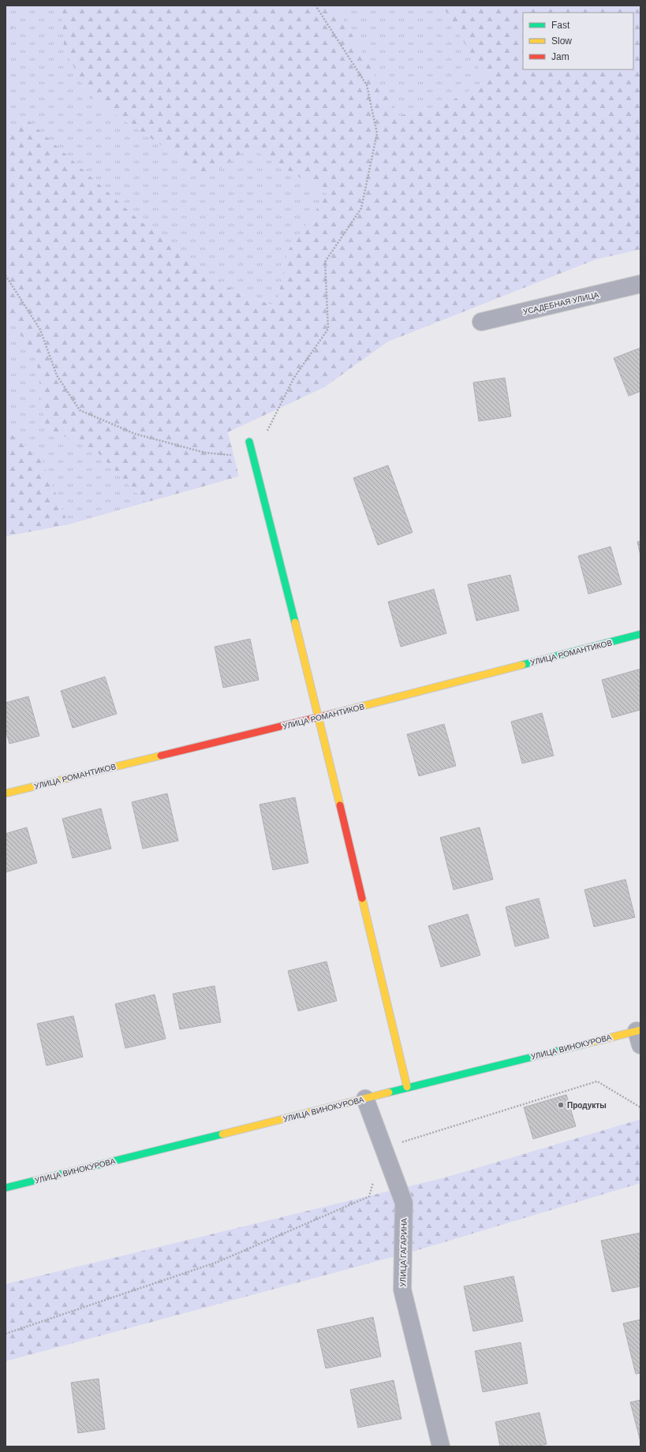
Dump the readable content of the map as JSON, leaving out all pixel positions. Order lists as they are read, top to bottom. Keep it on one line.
{"streets":{"street":["УСАДЕБНАЯ УЛИЦА","УЛИЦА РОМАНТИКОВ","УЛИЦА ВИНОКУРОВА","УЛИЦА ГАГАРИНА"]},"crossings":[["УЛИЦА ВИНОКУРОВА","УЛИЦА ГАГАРИНА"]],"places":["Продукты"],"legend":["Fast","Slow","Jam"]}
